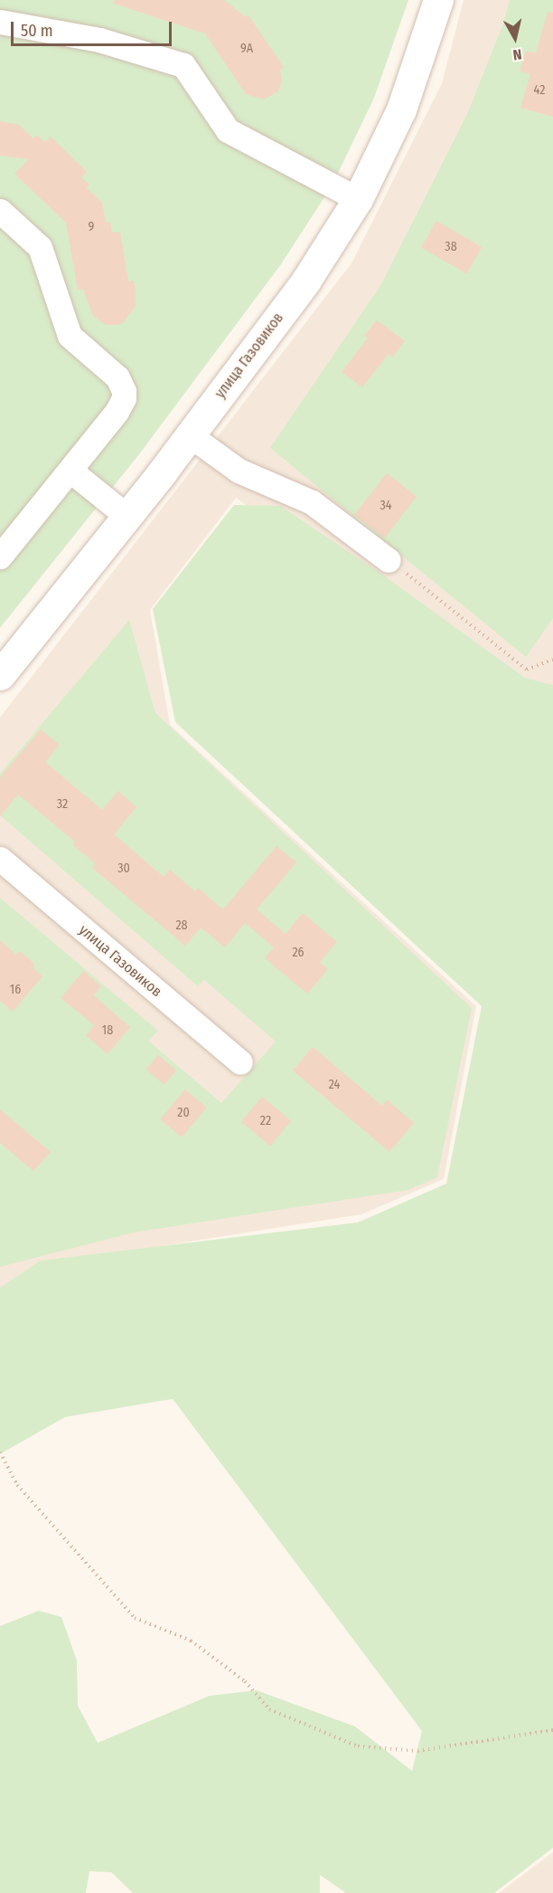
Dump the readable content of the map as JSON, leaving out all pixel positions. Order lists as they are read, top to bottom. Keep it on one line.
{"streets":{"street":["улица Газовиков"]},"house_numbers":["9А","42","9","38","34","32","30","28","26","16","18","24","20","22"],"scale_bar":"50 m","north":"bottom"}
